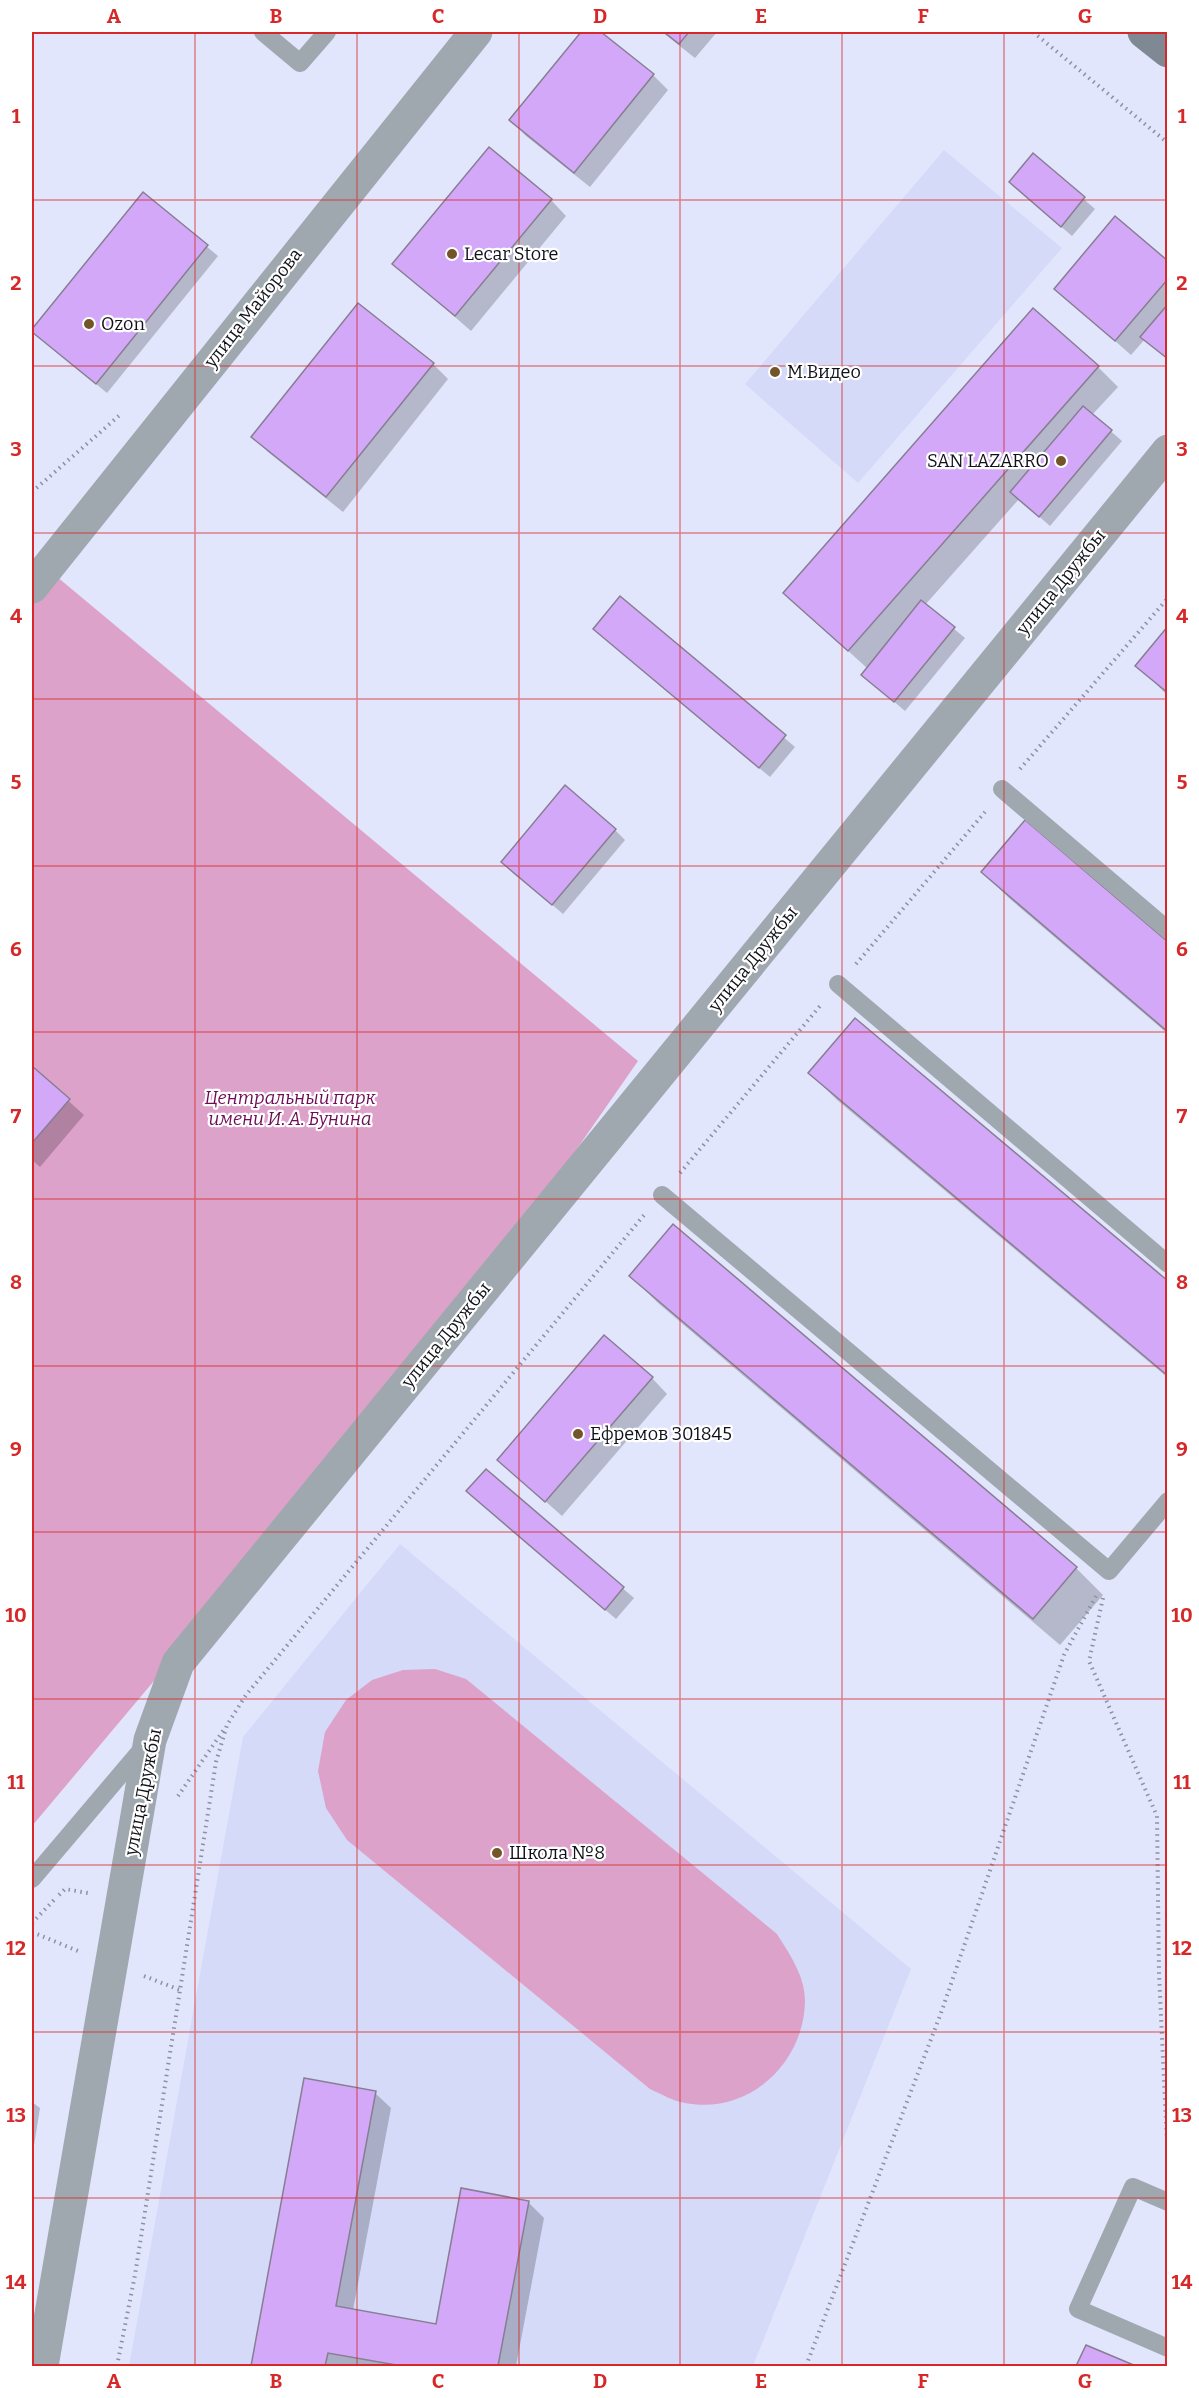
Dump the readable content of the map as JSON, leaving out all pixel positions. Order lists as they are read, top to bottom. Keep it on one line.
{"streets":{"street":["улица Майорова","улица Дружбы"]},"parks":["Центральный парк имени И. А. Бунина"],"places":["Lecar Store","Ozon","М.Видео","SAN LAZARRO","Ефремов 301845","Школа №8"],"grid":{"columns":["A","B","C","D","E","F","G"],"rows":["1","2","3","4","5","6","7","8","9","10","11","12","13","14"]}}
